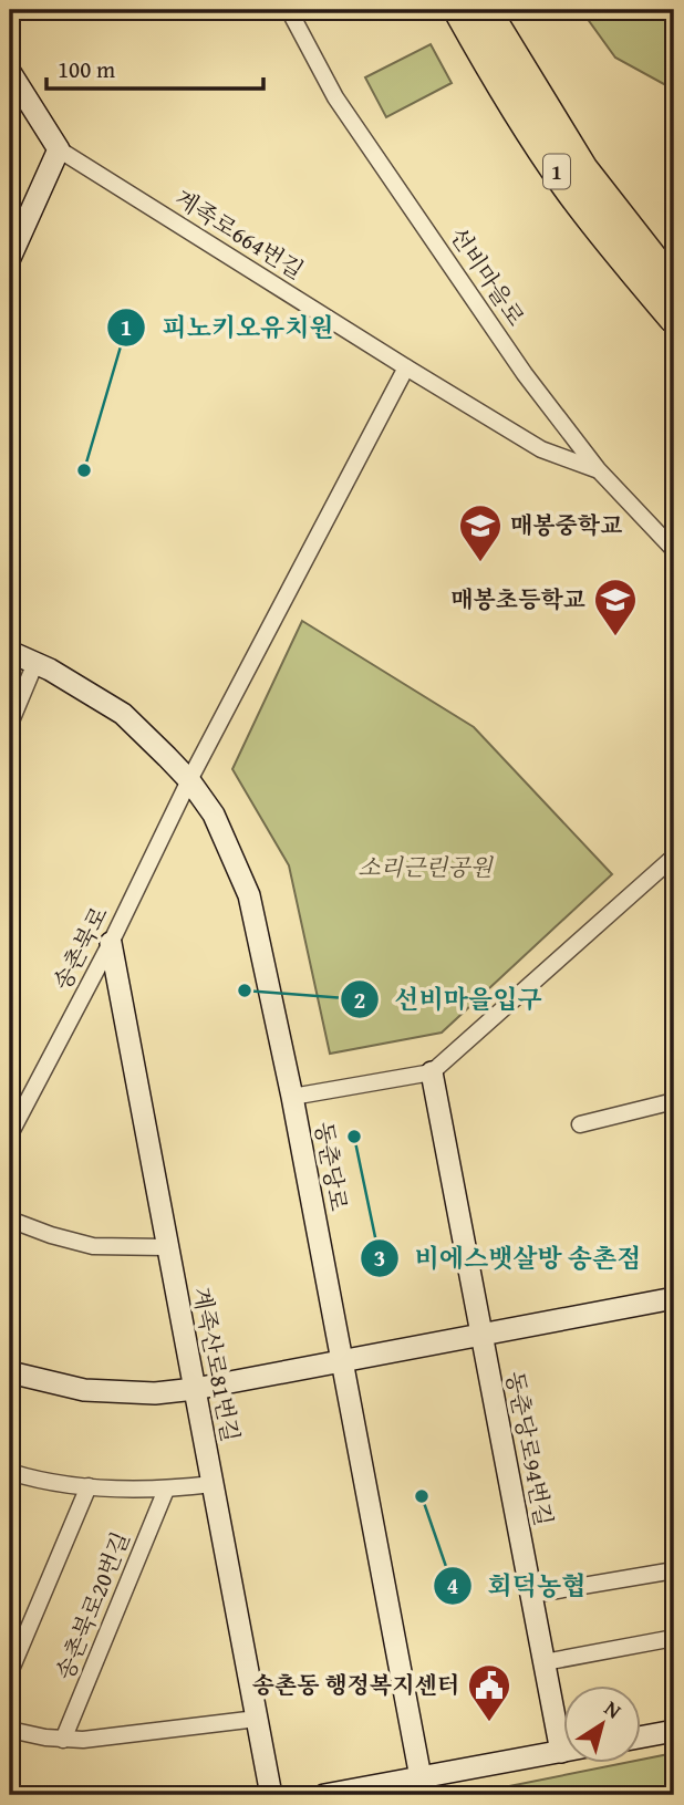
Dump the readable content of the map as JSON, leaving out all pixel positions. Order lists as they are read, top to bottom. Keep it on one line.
{"streets":{"highway":["1"],"main road":["계족로664번길","동춘당로","계족산로81번길","동춘당로94번길"],"street":["선비마을로","송촌북로","송촌북로20번길"]},"crossings":[["계족로664번길","선비마을로"],["계족로664번길","송촌북로"],["송촌북로","동춘당로"],["송촌북로","계족산로81번길"]],"parks":["소리근린공원"],"places":{"other":["피노키오유치원","선비마을입구","비에스뱃살방 송촌점","회덕농협"],"school or university":["매봉중학교","매봉초등학교"],"public building":["송촌동 행정복지센터"]},"scale_bar":"100 m","north":"top right"}
